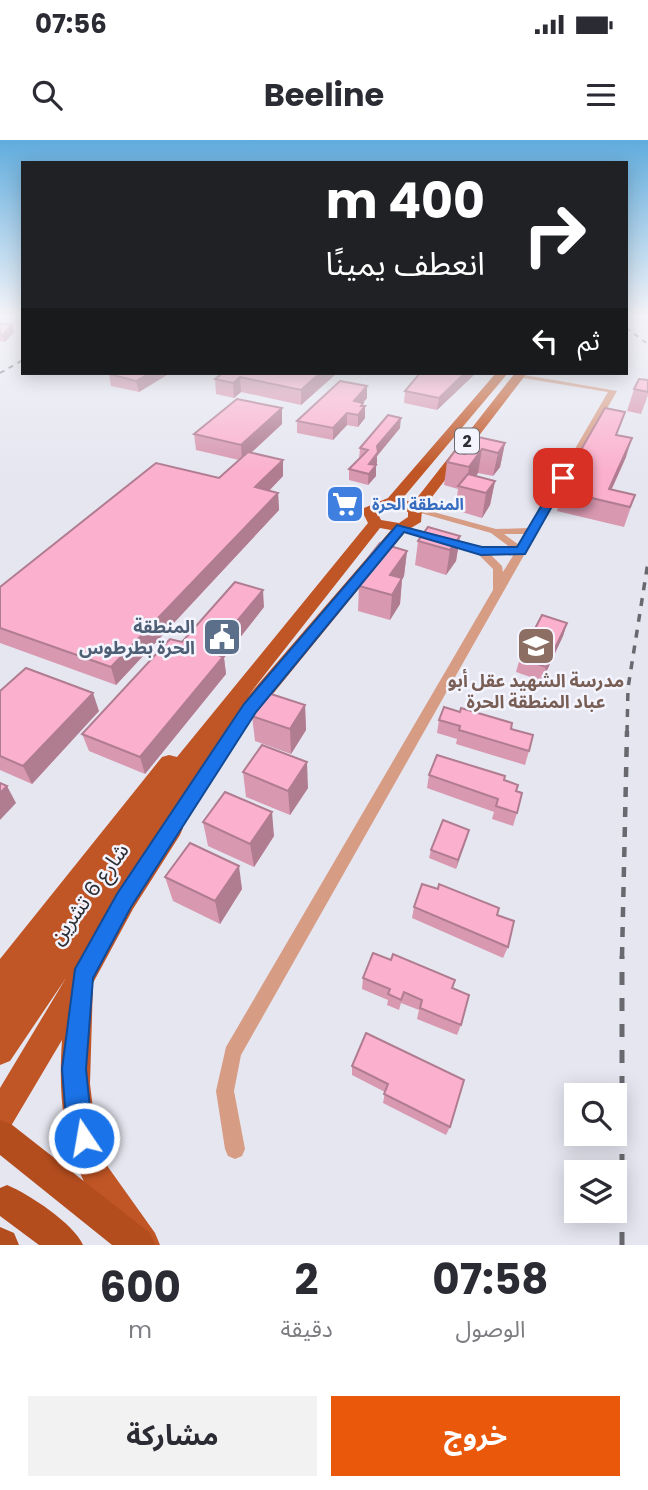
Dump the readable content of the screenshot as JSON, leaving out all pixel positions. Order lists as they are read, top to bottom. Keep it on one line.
{"streets":{"main road":["2","شارع 6 تشرين"]},"places":{"supermarket":["المنطقة الحرة"],"public building":["المنطقة الحرة بطرطوس"],"school or university":["مدرسة الشهيد عقل أبو عباد المنطقة الحرة"]},"page":{"status":"07:56","header":"Beeline","turn":["400 m","انعطف يمينًا"],"then":"ثم","eta":["07:58","الوصول","2","دقيقة","600","m"],"buttons":["خروج","مشاركة"]}}
